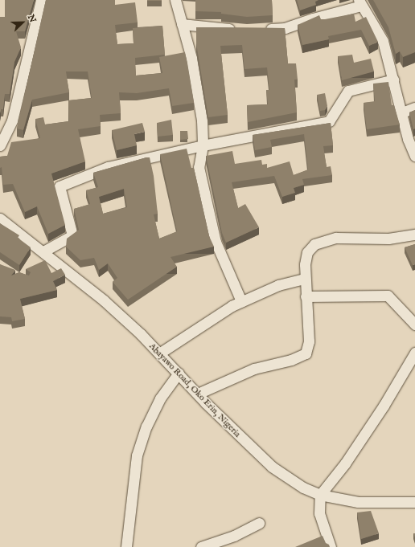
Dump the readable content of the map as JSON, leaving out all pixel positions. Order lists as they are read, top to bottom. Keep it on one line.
{"streets":{"street":["Abayawo Road, Oko Erin, Nigeria"]},"north":"top right"}
